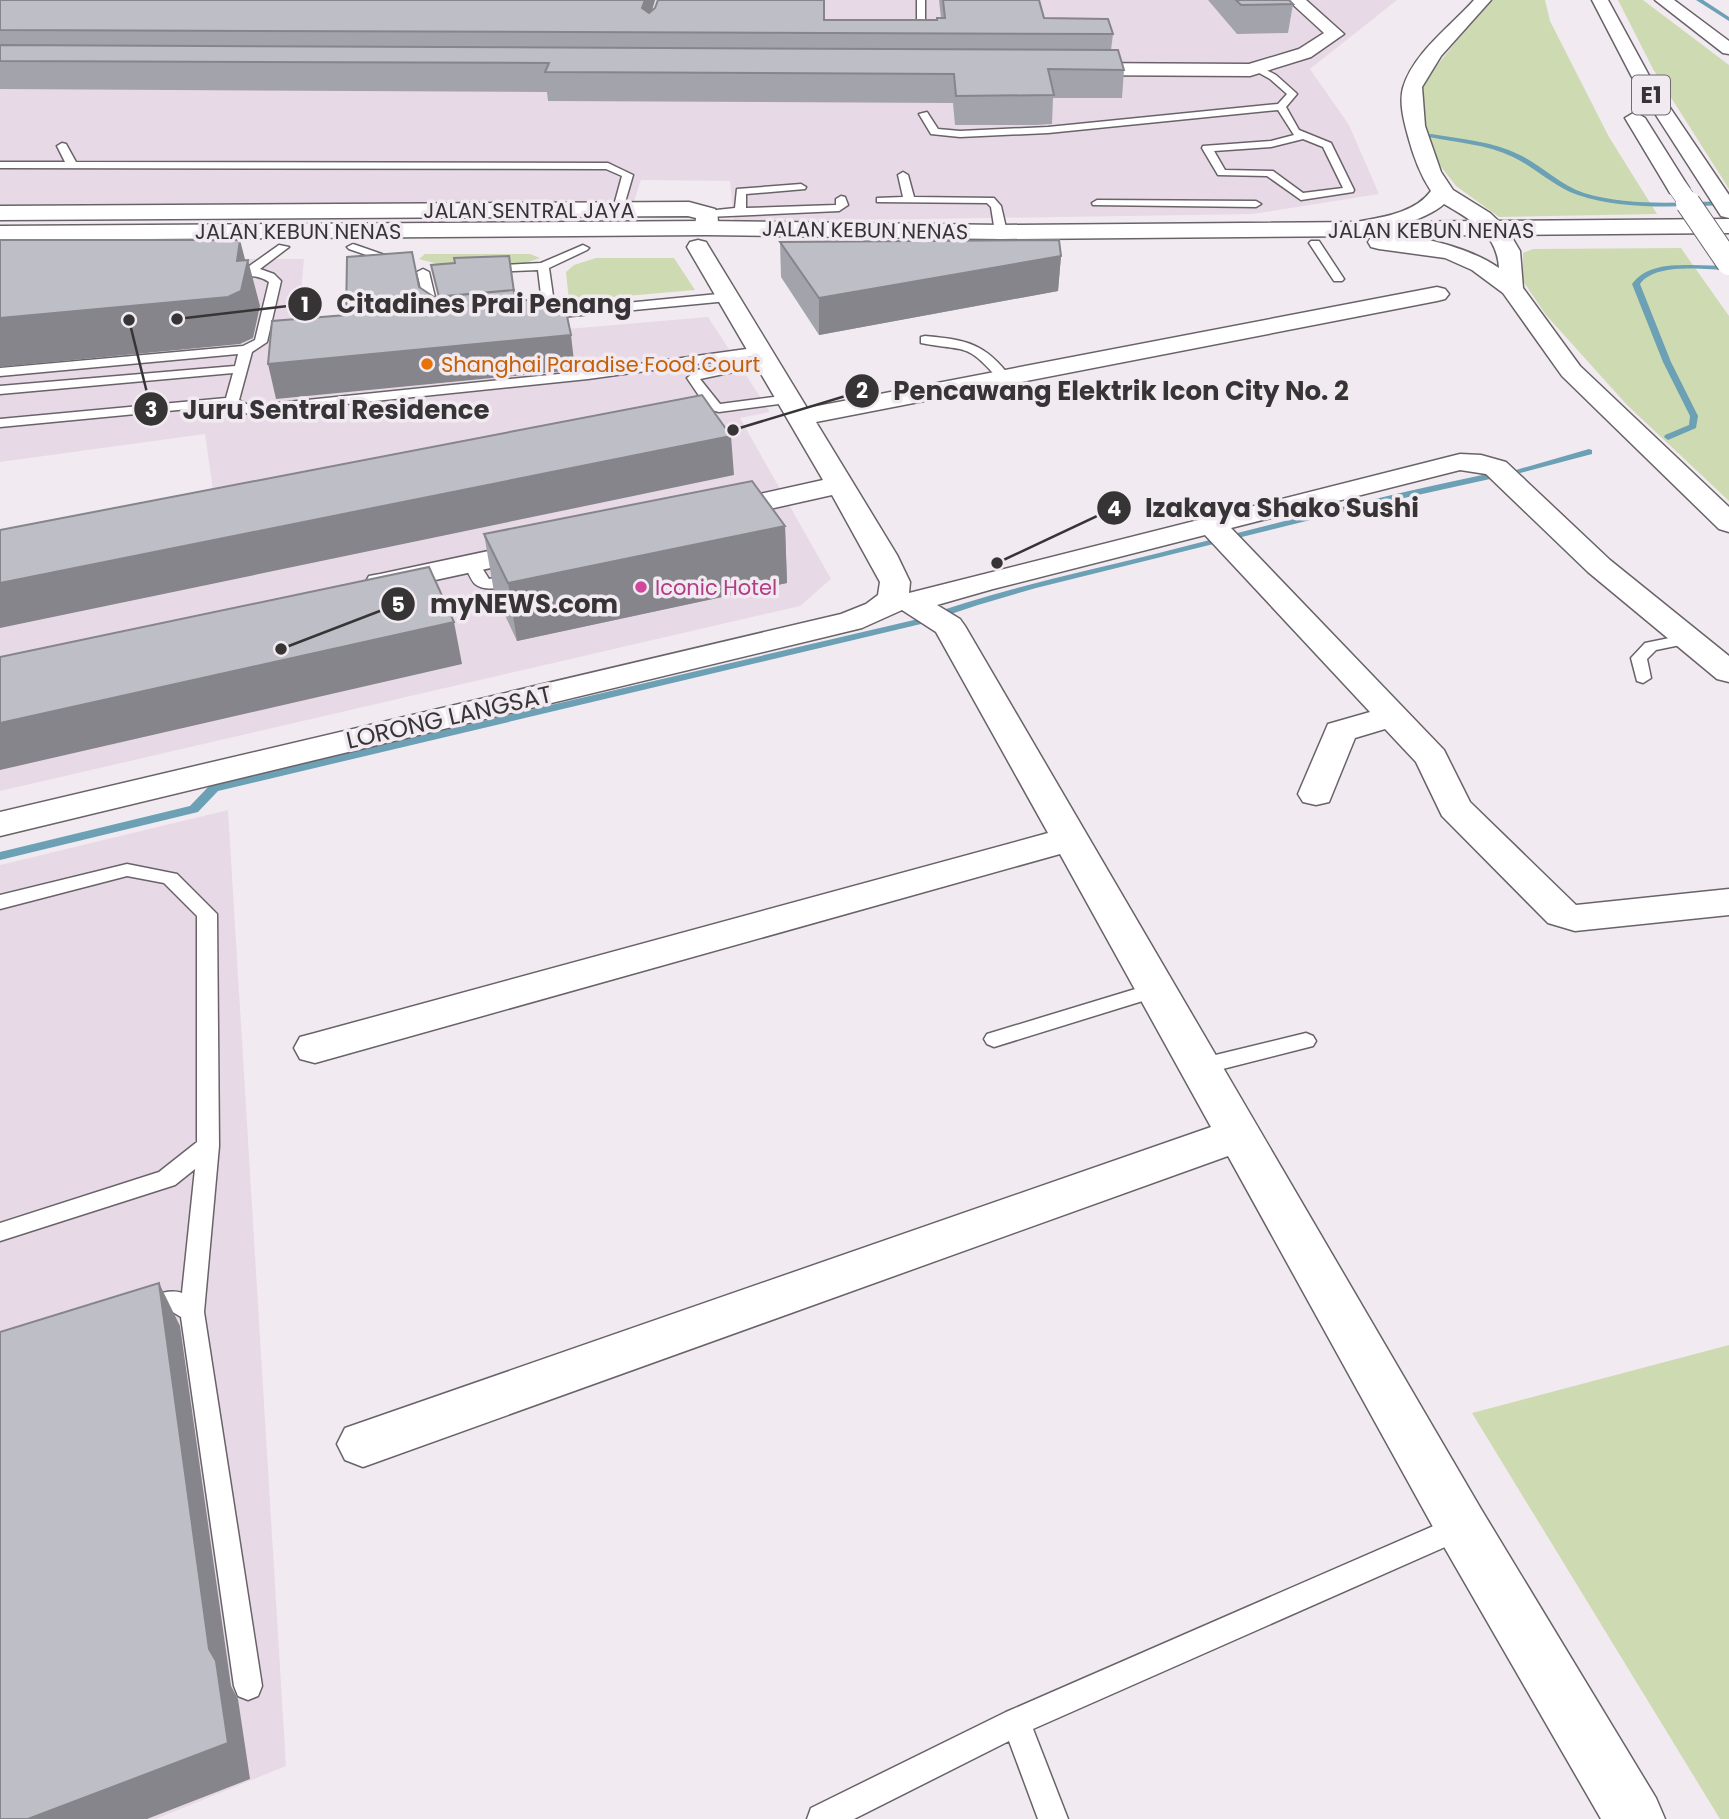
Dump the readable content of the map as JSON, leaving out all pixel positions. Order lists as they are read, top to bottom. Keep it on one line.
{"streets":{"main road":["E1","JALAN SENTRAL JAYA","JALAN KEBUN NENAS","LORONG LANGSAT"]},"crossings":[["JALAN SENTRAL JAYA","JALAN KEBUN NENAS"]],"places":["Citadines Prai Penang","Juru Sentral Residence","Shanghai Paradise Food Court","Pencawang Elektrik Icon City No. 2","Izakaya Shako Sushi","Iconic Hotel","myNEWS.com"]}
